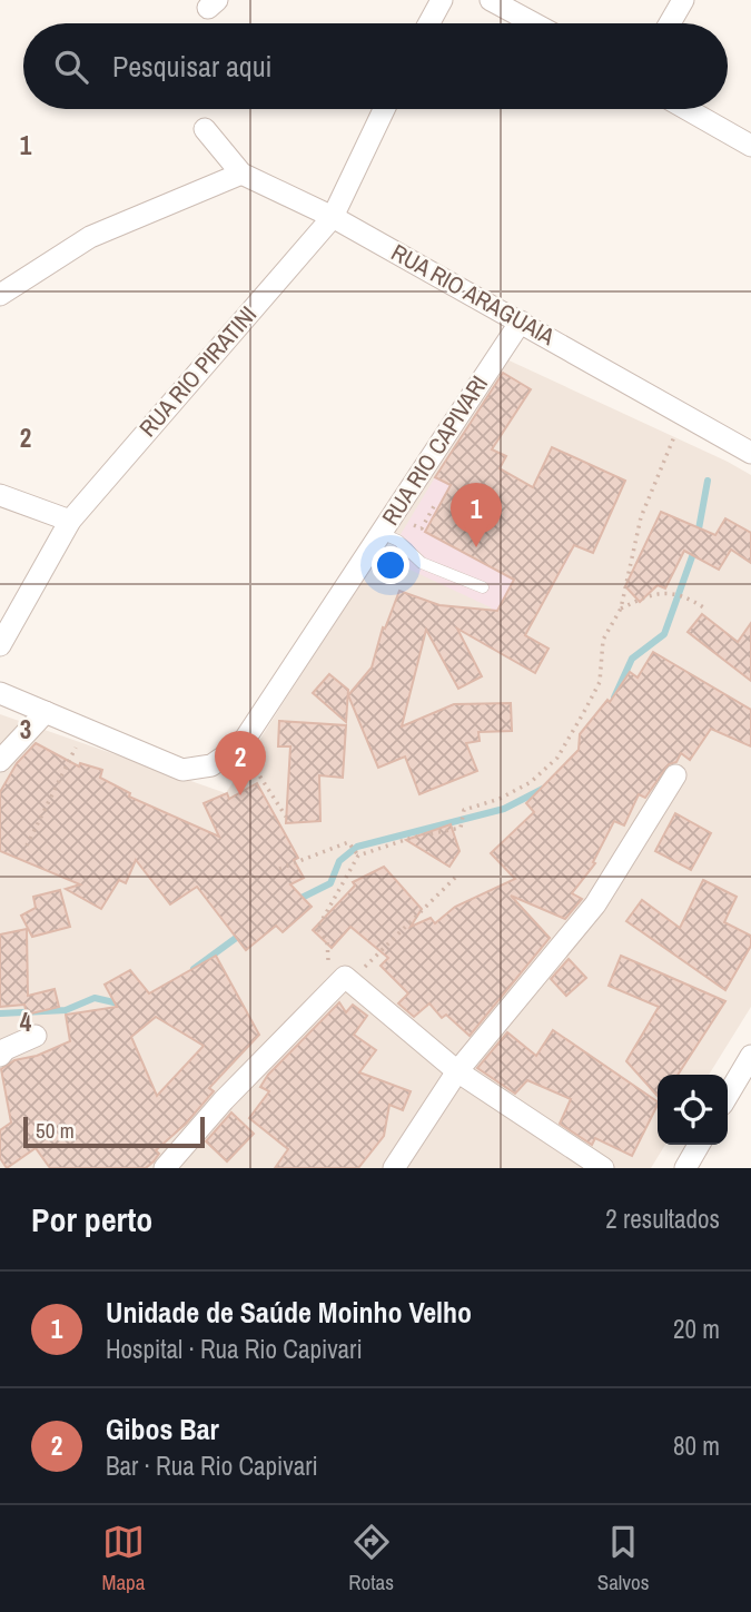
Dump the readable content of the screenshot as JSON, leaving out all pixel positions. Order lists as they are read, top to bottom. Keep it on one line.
{"streets":{"street":["RUA RIO ARAGUAIA","RUA RIO PIRATINI","RUA RIO CAPIVARI"]},"crossings":[["RUA RIO ARAGUAIA","RUA RIO PIRATINI"],["RUA RIO ARAGUAIA","RUA RIO CAPIVARI"]],"scale_bar":"50 m","page":{"search":"Pesquisar aqui","pins":["1","2"],"scale":"50 m","heading":["Por perto","2 resultados"],"list":[{"mark":"1","name":"Unidade de Saúde Moinho Velho","note":"Hospital · Rua Rio Capivari","value":"20 m"},{"mark":"2","name":"Gibos Bar","note":"Bar · Rua Rio Capivari","value":"80 m"}],"nav":["Mapa","Rotas","Salvos"]},"grid":{"rows":["1","2","3","4"]}}
